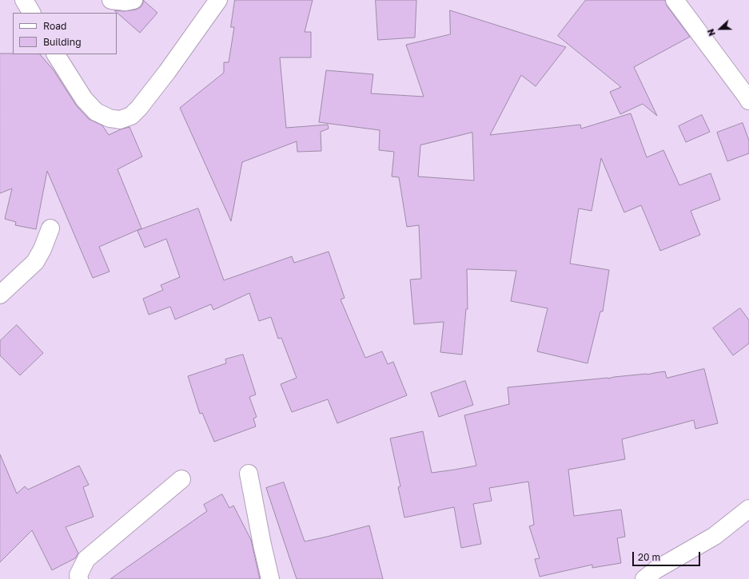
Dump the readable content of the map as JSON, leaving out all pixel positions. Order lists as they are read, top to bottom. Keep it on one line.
{"legend":["Road","Building"],"scale_bar":"20 m","north":"left"}
